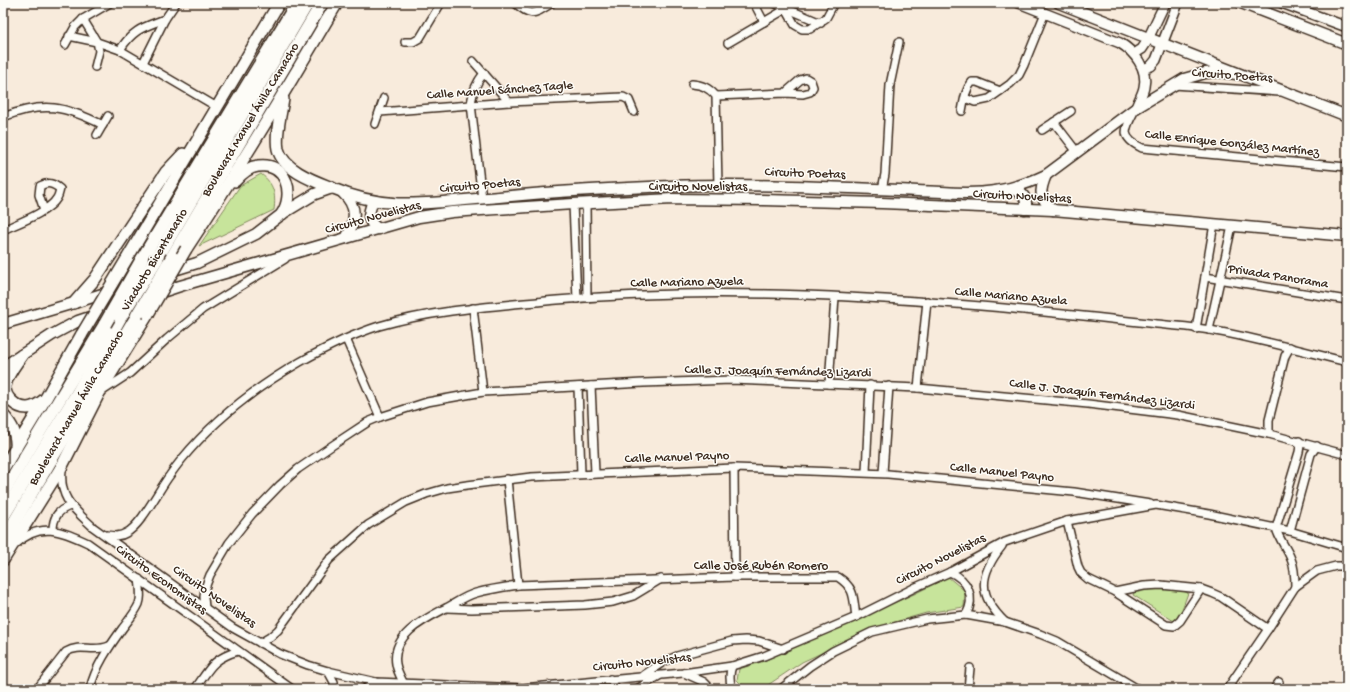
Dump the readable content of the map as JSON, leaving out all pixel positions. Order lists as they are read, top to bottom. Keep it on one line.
{"streets":{"highway":["Boulevard Manuel Ávila Camacho","Viaducto Bicentenario"],"main road":["Circuito Poetas","Circuito Novelistas"],"street":["Calle Manuel Sánchez Tagle","Calle Enrique González Martínez","Privada Panorama","Calle Mariano Azuela","Calle J. Joaquín Fernández Lizardi","Calle Manuel Payno","Calle José Rubén Romero","Circuito Economistas"]},"crossings":[["Circuito Poetas","Calle Enrique González Martínez"],["Boulevard Manuel Ávila Camacho","Circuito Novelistas"],["Circuito Novelistas","Calle Mariano Azuela"],["Circuito Novelistas","Calle J. Joaquín Fernández Lizardi"],["Circuito Novelistas","Calle Manuel Payno"],["Circuito Novelistas","Calle José Rubén Romero"]]}
